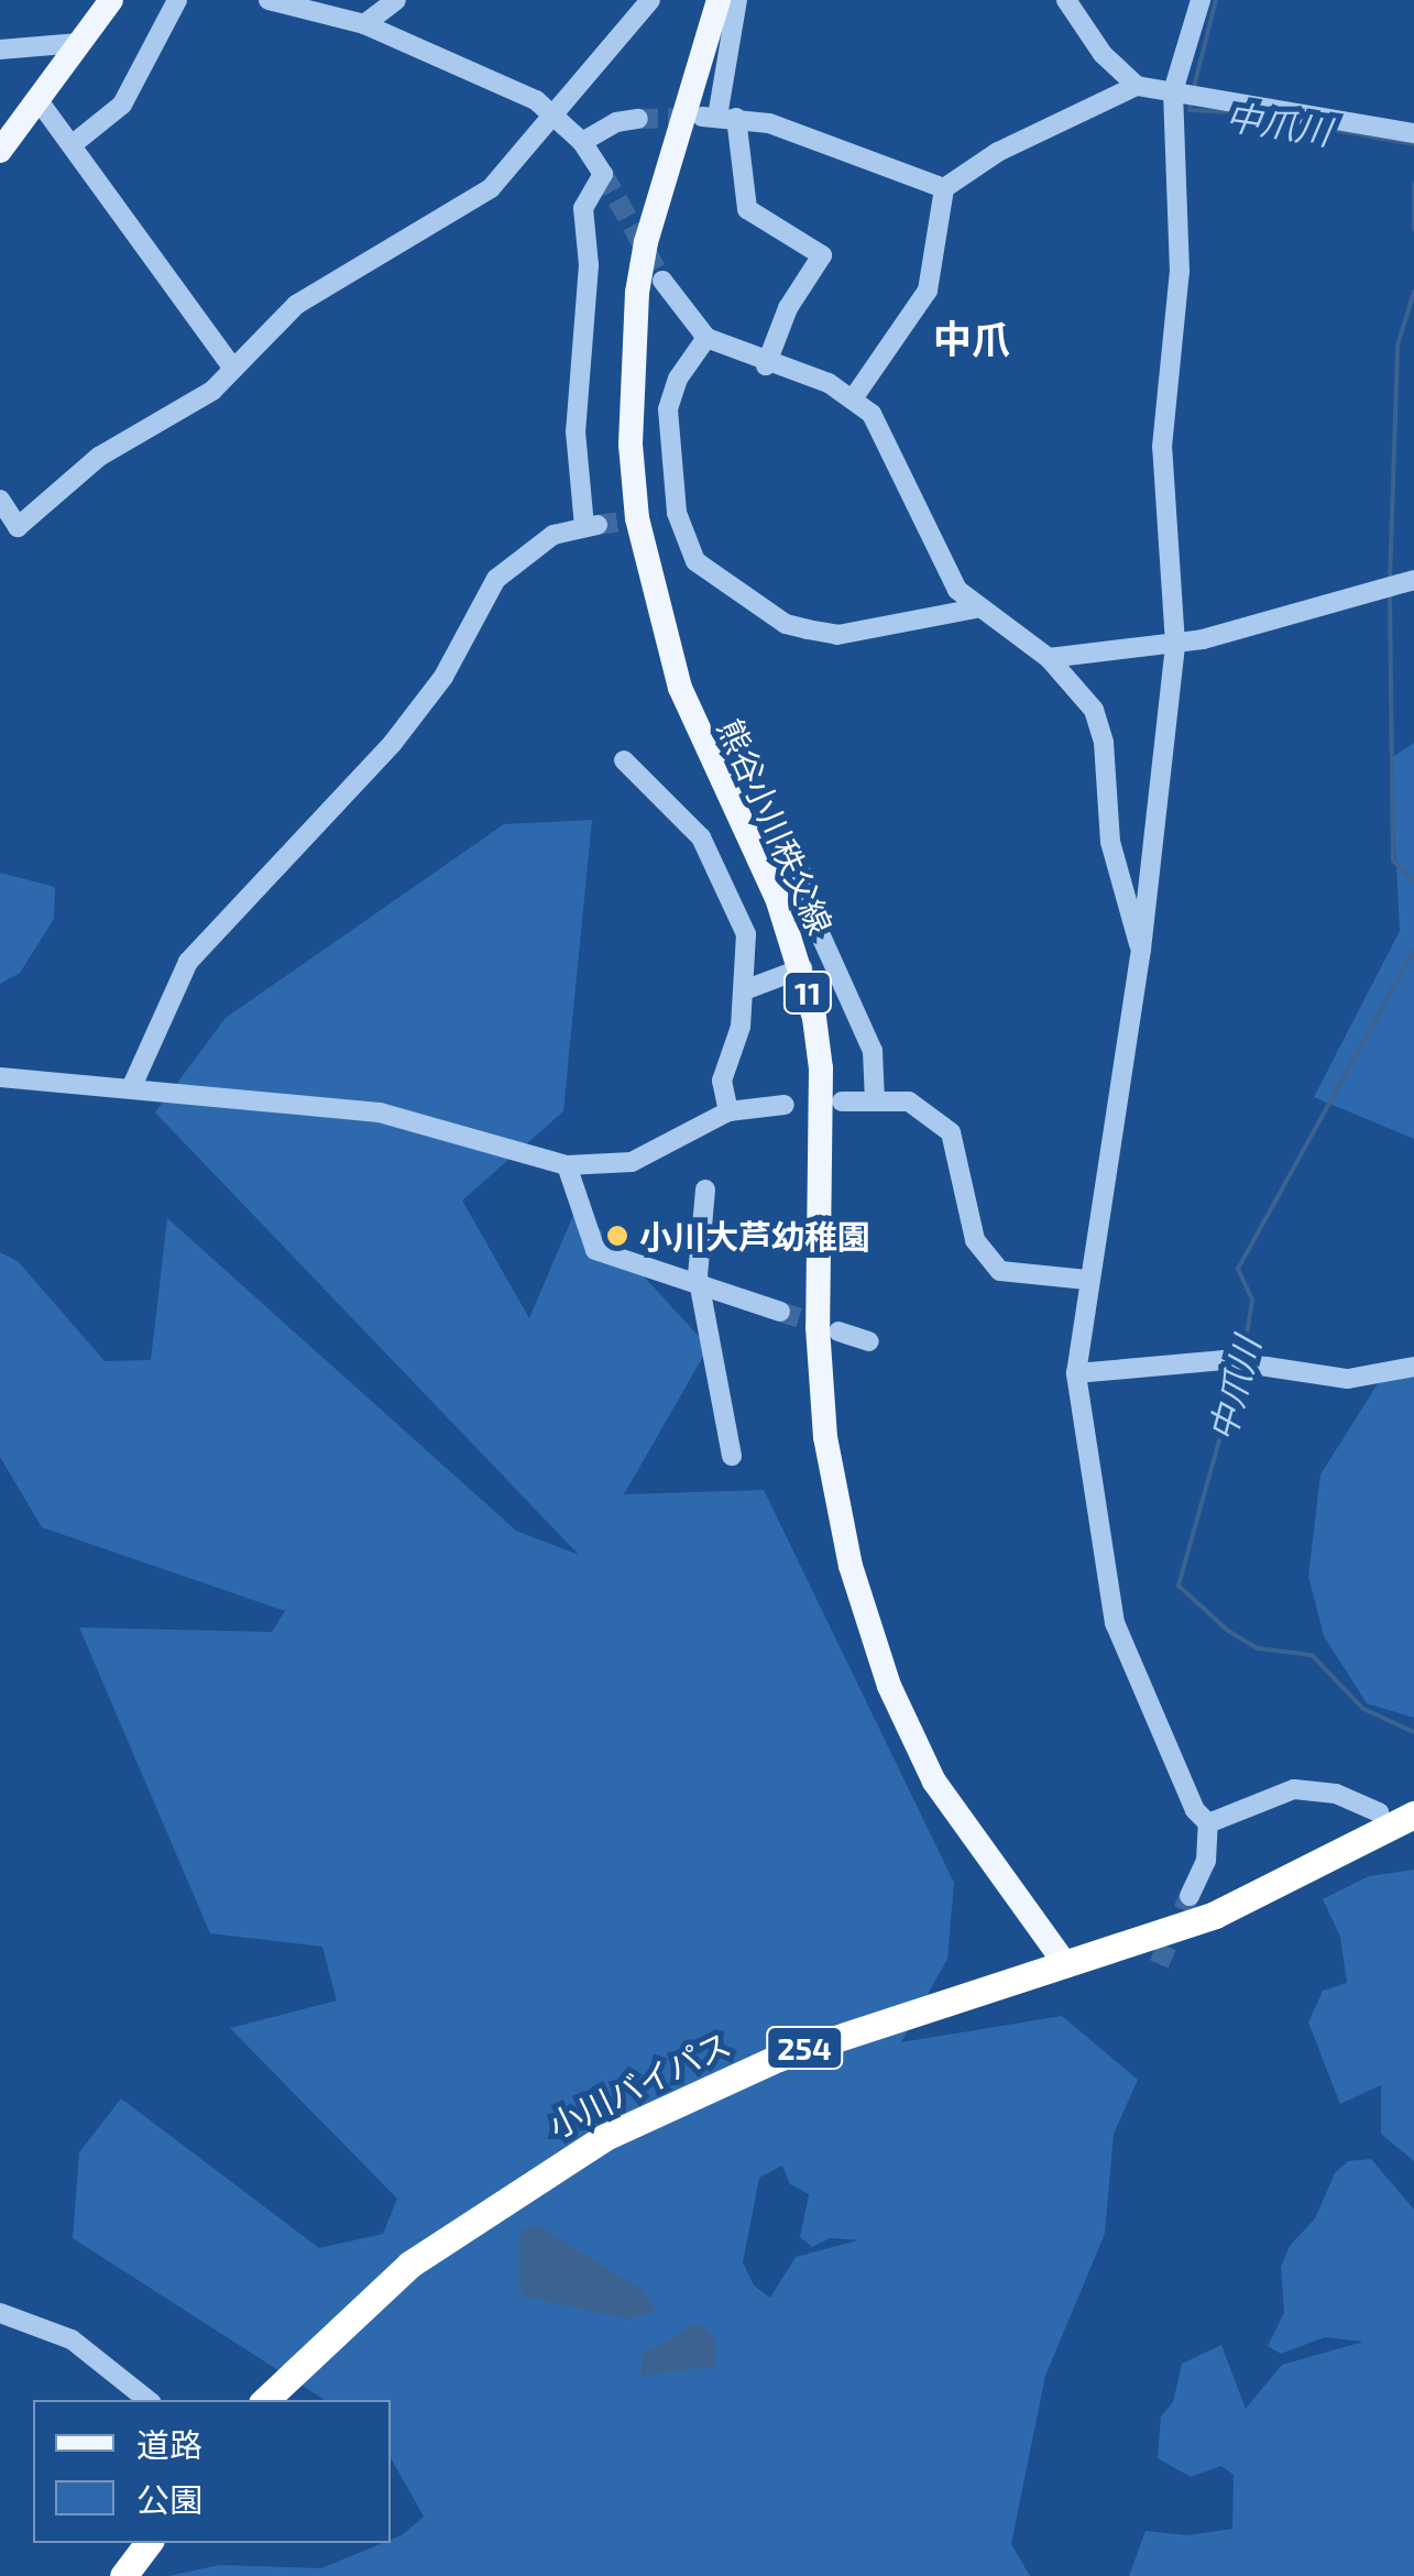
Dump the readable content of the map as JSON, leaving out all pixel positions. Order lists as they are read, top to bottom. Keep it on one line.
{"streets":{"highway":["254","小川バイパス"],"main road":["熊谷小川秩父線","11"]},"crossings":[["熊谷小川秩父線","小川バイパス"]],"districts":["中爪"],"water":["中爪川"],"places":["小川大芦幼稚園"],"legend":["道路","公園"]}
